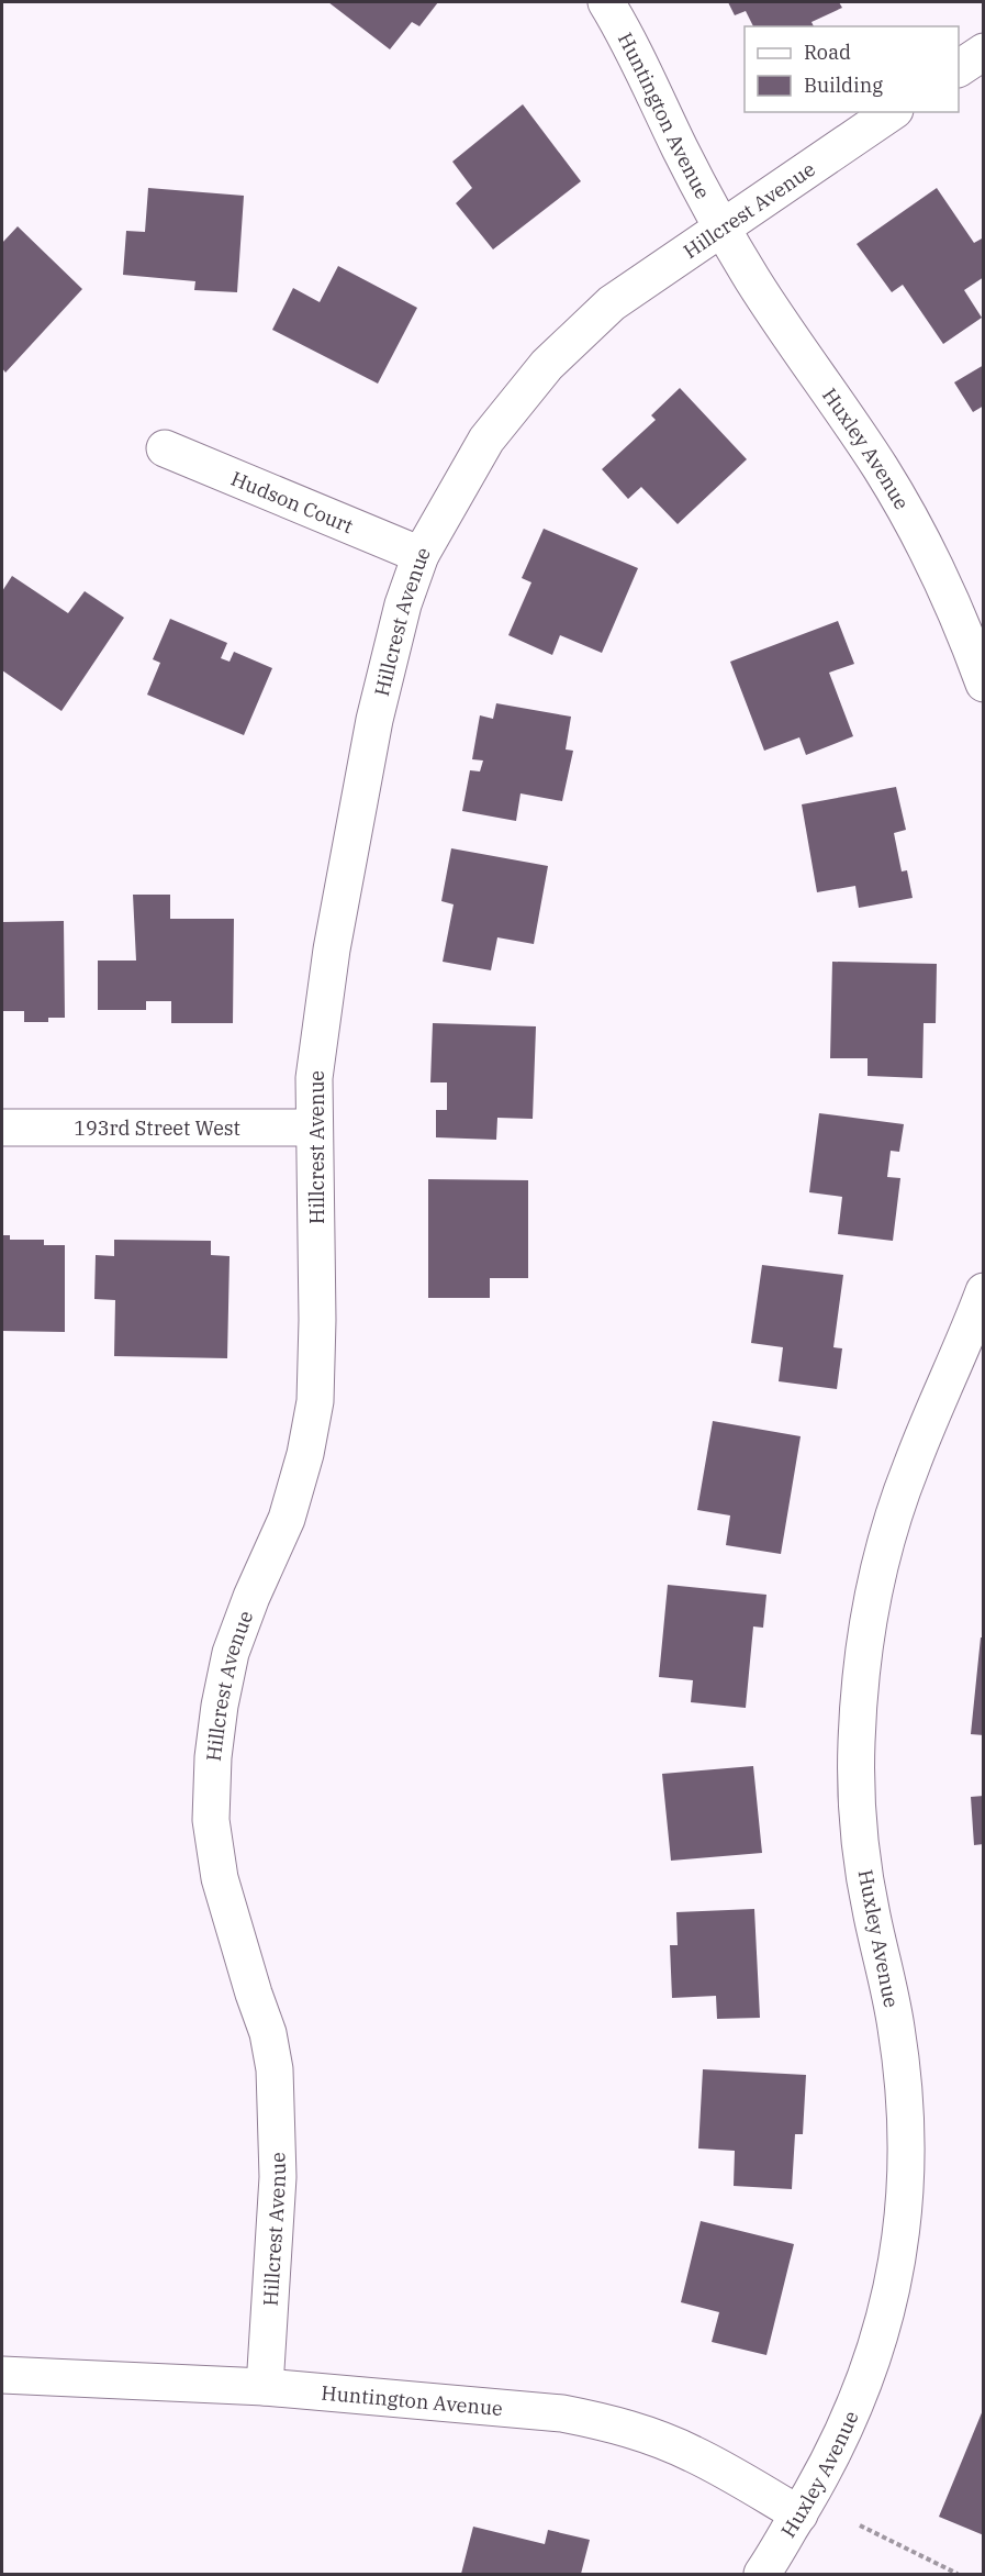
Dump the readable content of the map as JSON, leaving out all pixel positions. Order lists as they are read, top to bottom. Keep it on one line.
{"streets":{"street":["Huntington Avenue","Hillcrest Avenue","Huxley Avenue","Hudson Court","193rd Street West"]},"crossings":[["Huntington Avenue","Hillcrest Avenue"],["Huntington Avenue","Huxley Avenue"],["Hillcrest Avenue","Huxley Avenue"],["Hillcrest Avenue","Hudson Court"],["Hillcrest Avenue","193rd Street West"]],"legend":["Road","Building"]}
